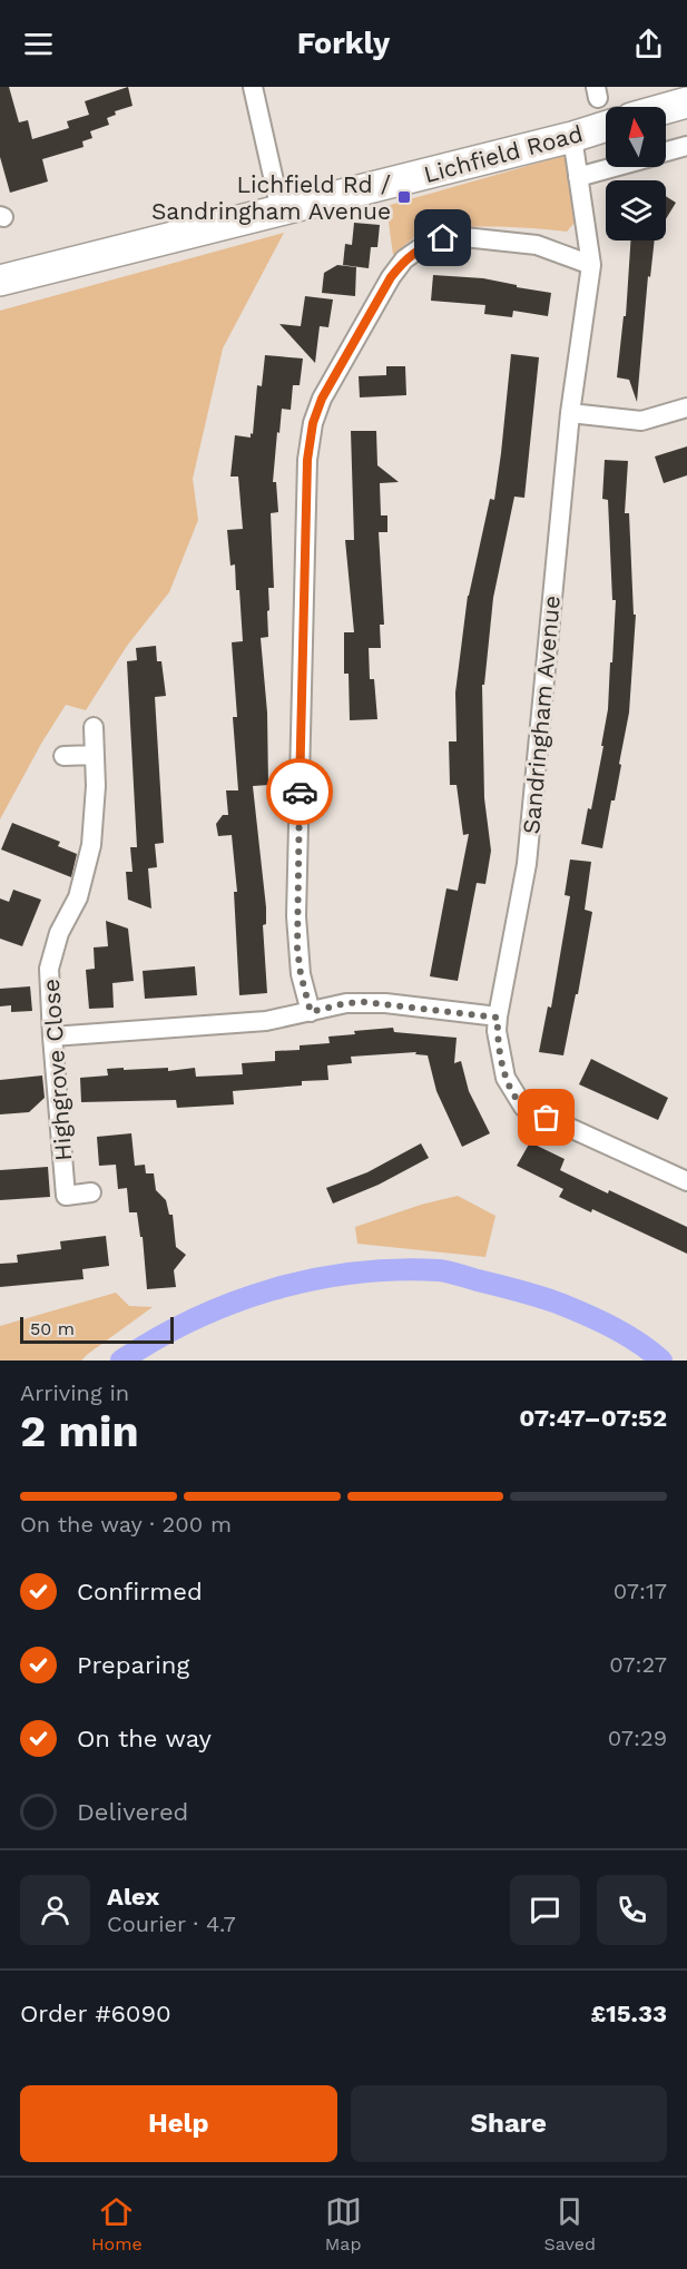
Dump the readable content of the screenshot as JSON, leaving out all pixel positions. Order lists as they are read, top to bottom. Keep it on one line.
{"streets":{"main road":["Lichfield Road"],"street":["Sandringham Avenue","Highgrove Close"]},"crossings":[["Lichfield Road","Sandringham Avenue"]],"places":{"transit":["Lichfield Rd / Sandringham Avenue"]},"scale_bar":"50 m","north":"top","page":{"header":"Forkly","scale":"50 m","heading":["2 min","Arriving in","07:47–07:52"],"panel":["Alex","Courier · 4.7","Order #6090","£15.33"],"bar":"On the way · 200 m","list":[["Confirmed","07:17"],["Preparing","07:27"],["On the way","07:29"],"Delivered"],"buttons":["Help","Share"],"tabs":["Home","Map","Saved"]}}
